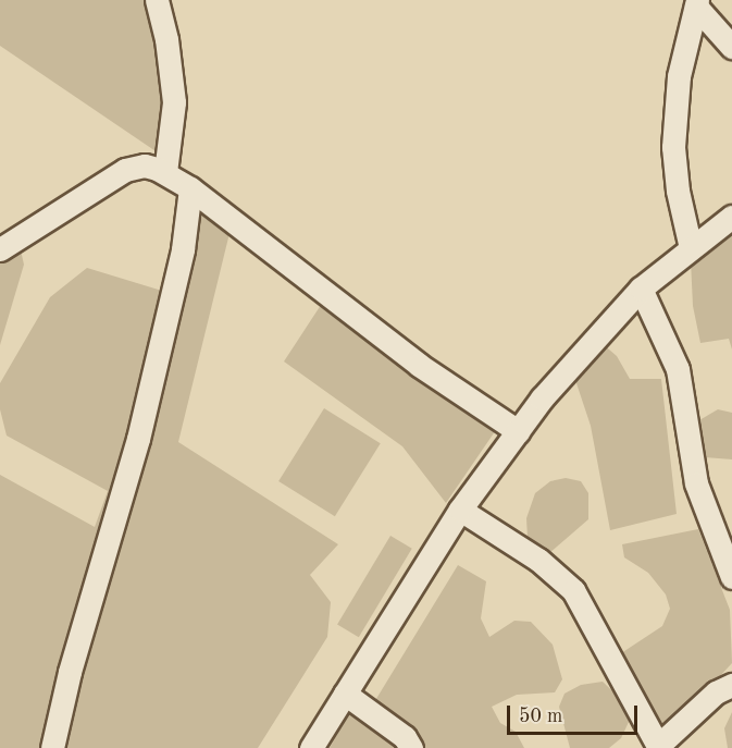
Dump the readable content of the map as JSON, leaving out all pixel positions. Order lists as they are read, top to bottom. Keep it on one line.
{"scale_bar":"50 m"}
